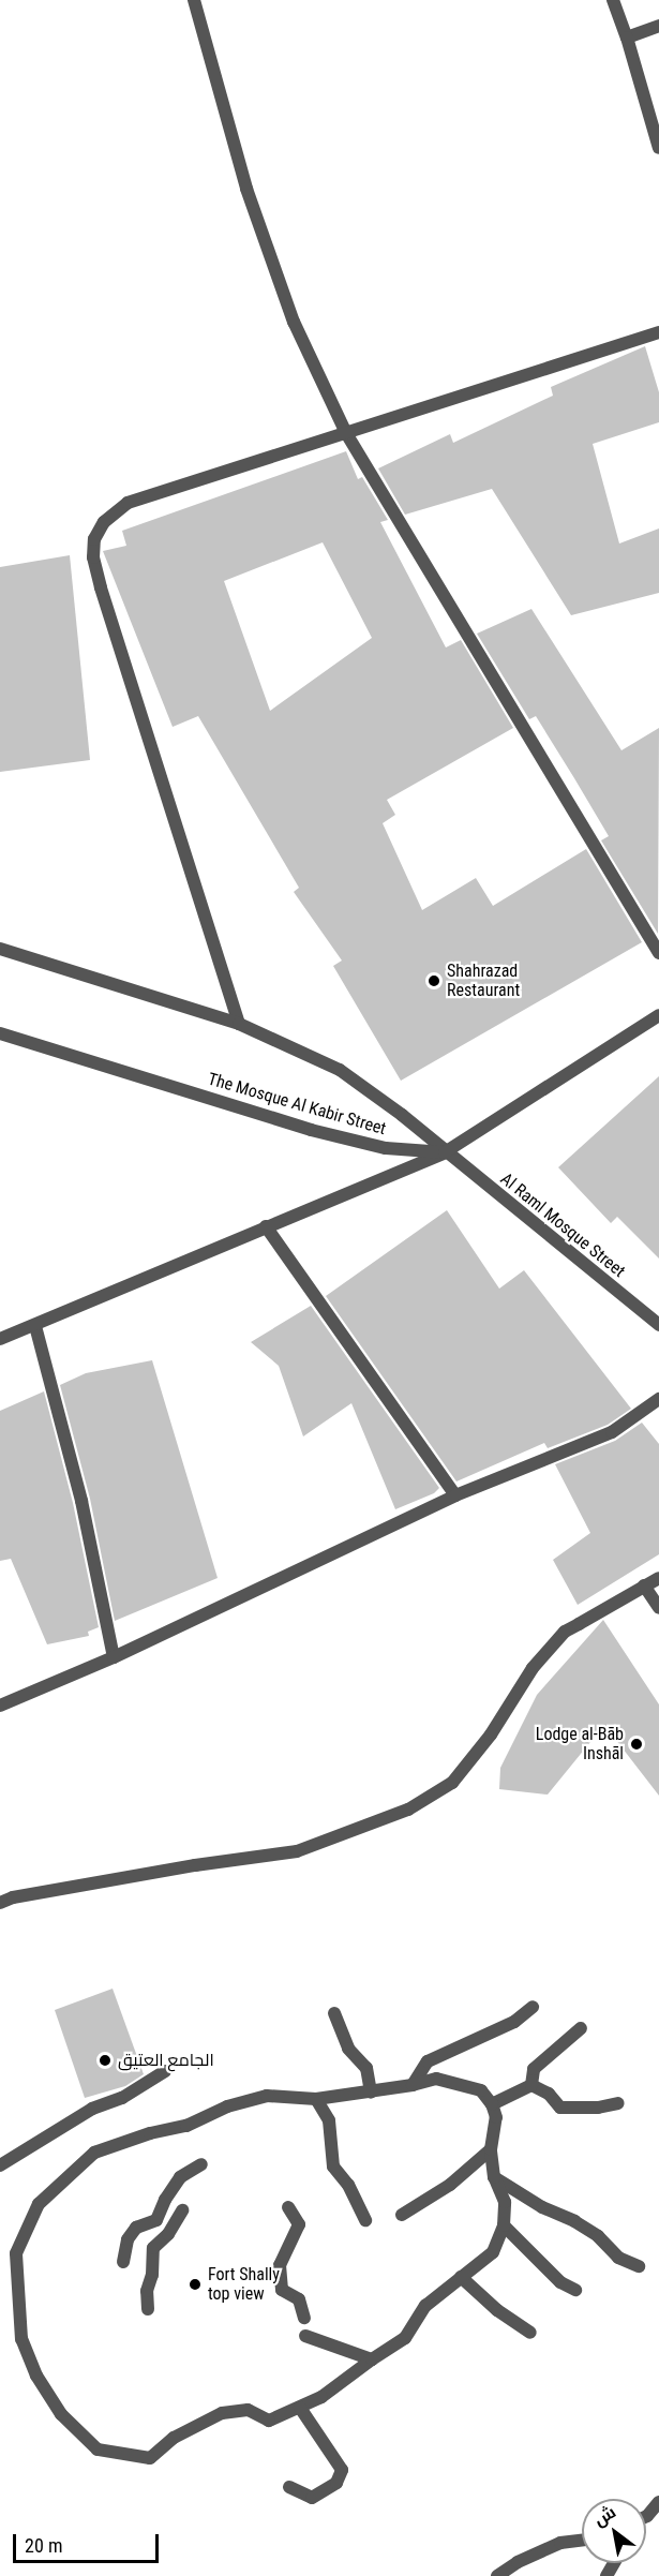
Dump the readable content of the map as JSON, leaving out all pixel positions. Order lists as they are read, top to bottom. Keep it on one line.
{"streets":{"street":["The Mosque Al Kabir Street","Al Raml Mosque Street"]},"crossings":[["The Mosque Al Kabir Street","Al Raml Mosque Street"]],"places":["Shahrazad Restaurant","Lodge al-Bāb Inshāl","الجامع العتيق","Fort Shally top view"],"scale_bar":"20 m","north":"top left"}
